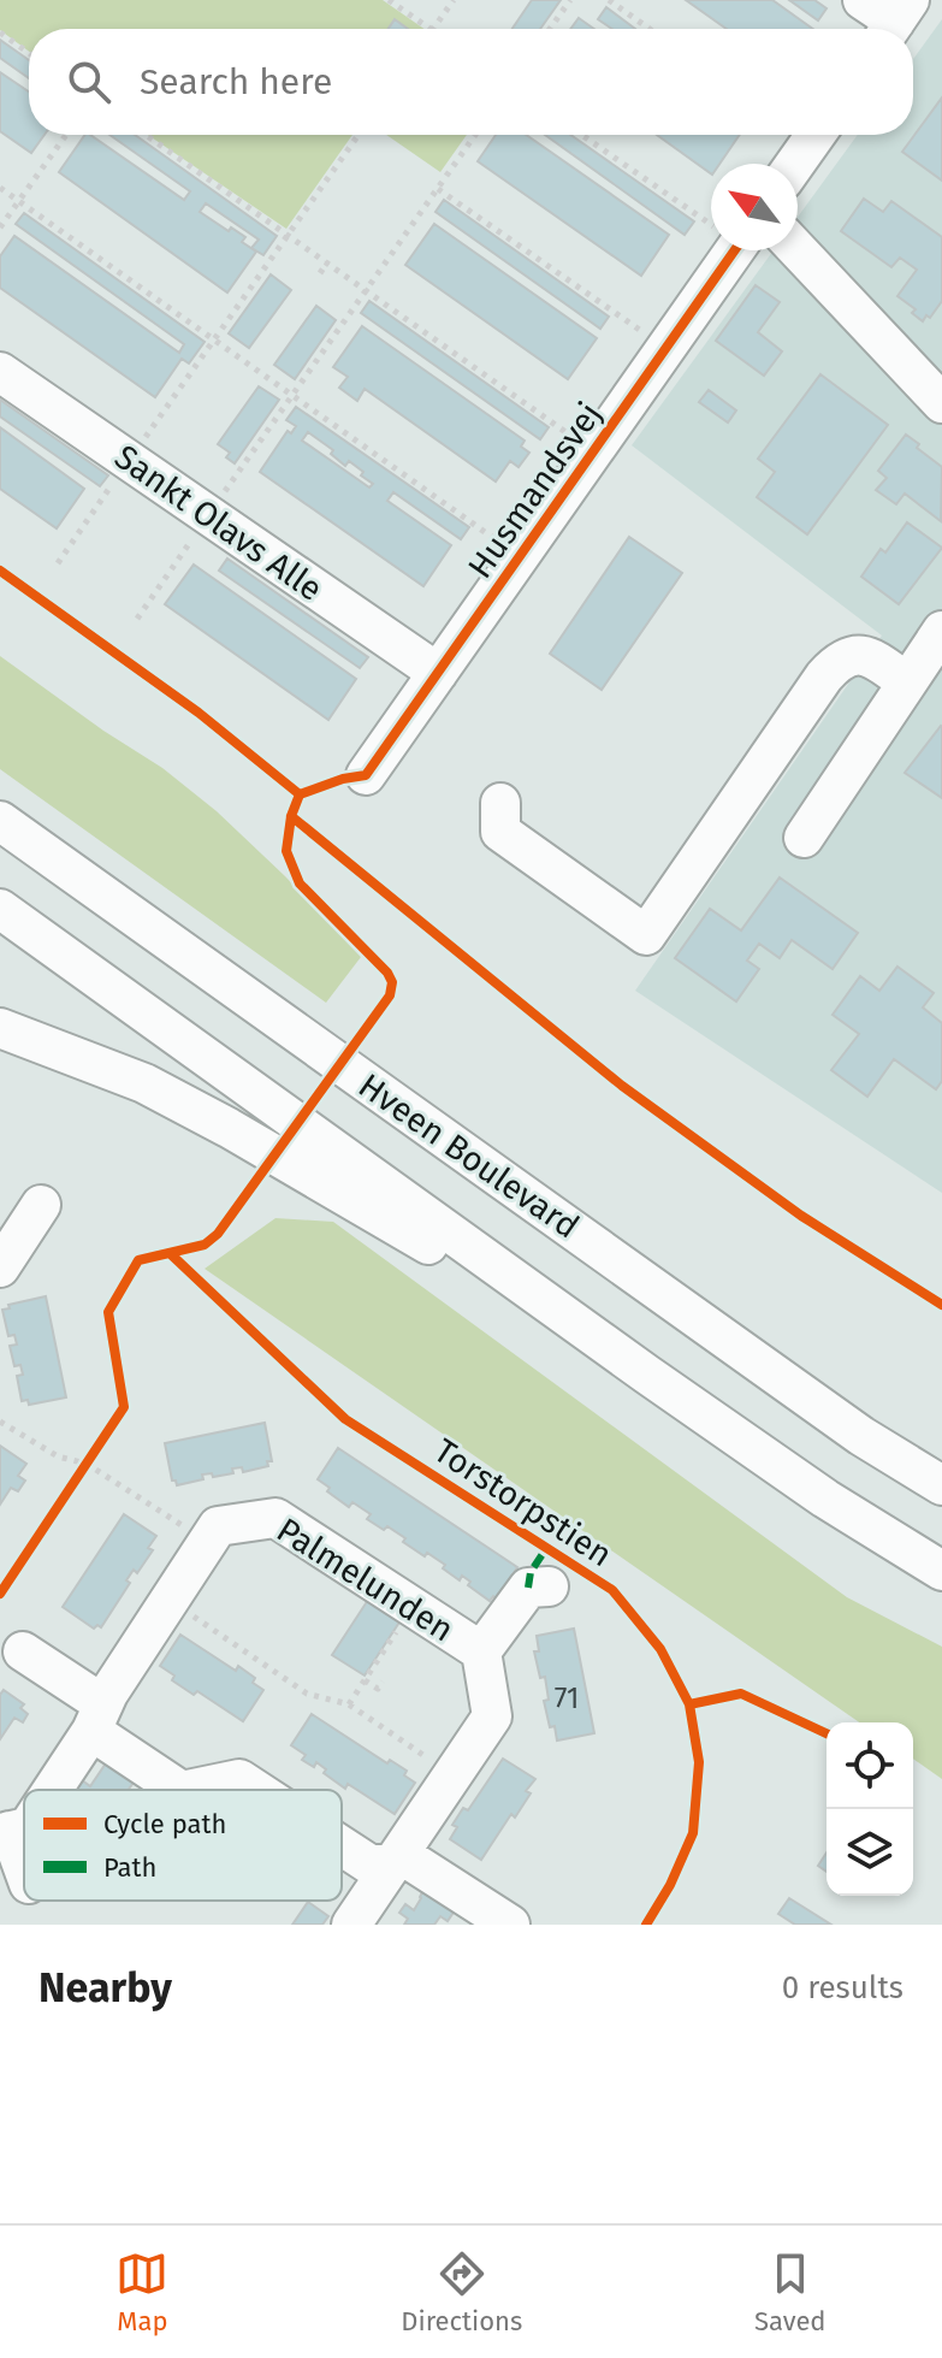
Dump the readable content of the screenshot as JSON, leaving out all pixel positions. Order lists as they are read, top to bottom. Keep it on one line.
{"streets":{"street":["Husmandsvej","Sankt Olavs Alle","Hveen Boulevard","Palmelunden"],"cycle path":["Torstorpstien"]},"crossings":[["Husmandsvej","Sankt Olavs Alle"]],"house_numbers":["71"],"legend":["Cycle path","Path"],"north":"top left","page":{"search":"Search here","heading":["Nearby","0 results"],"nav":["Map","Directions","Saved"]}}
